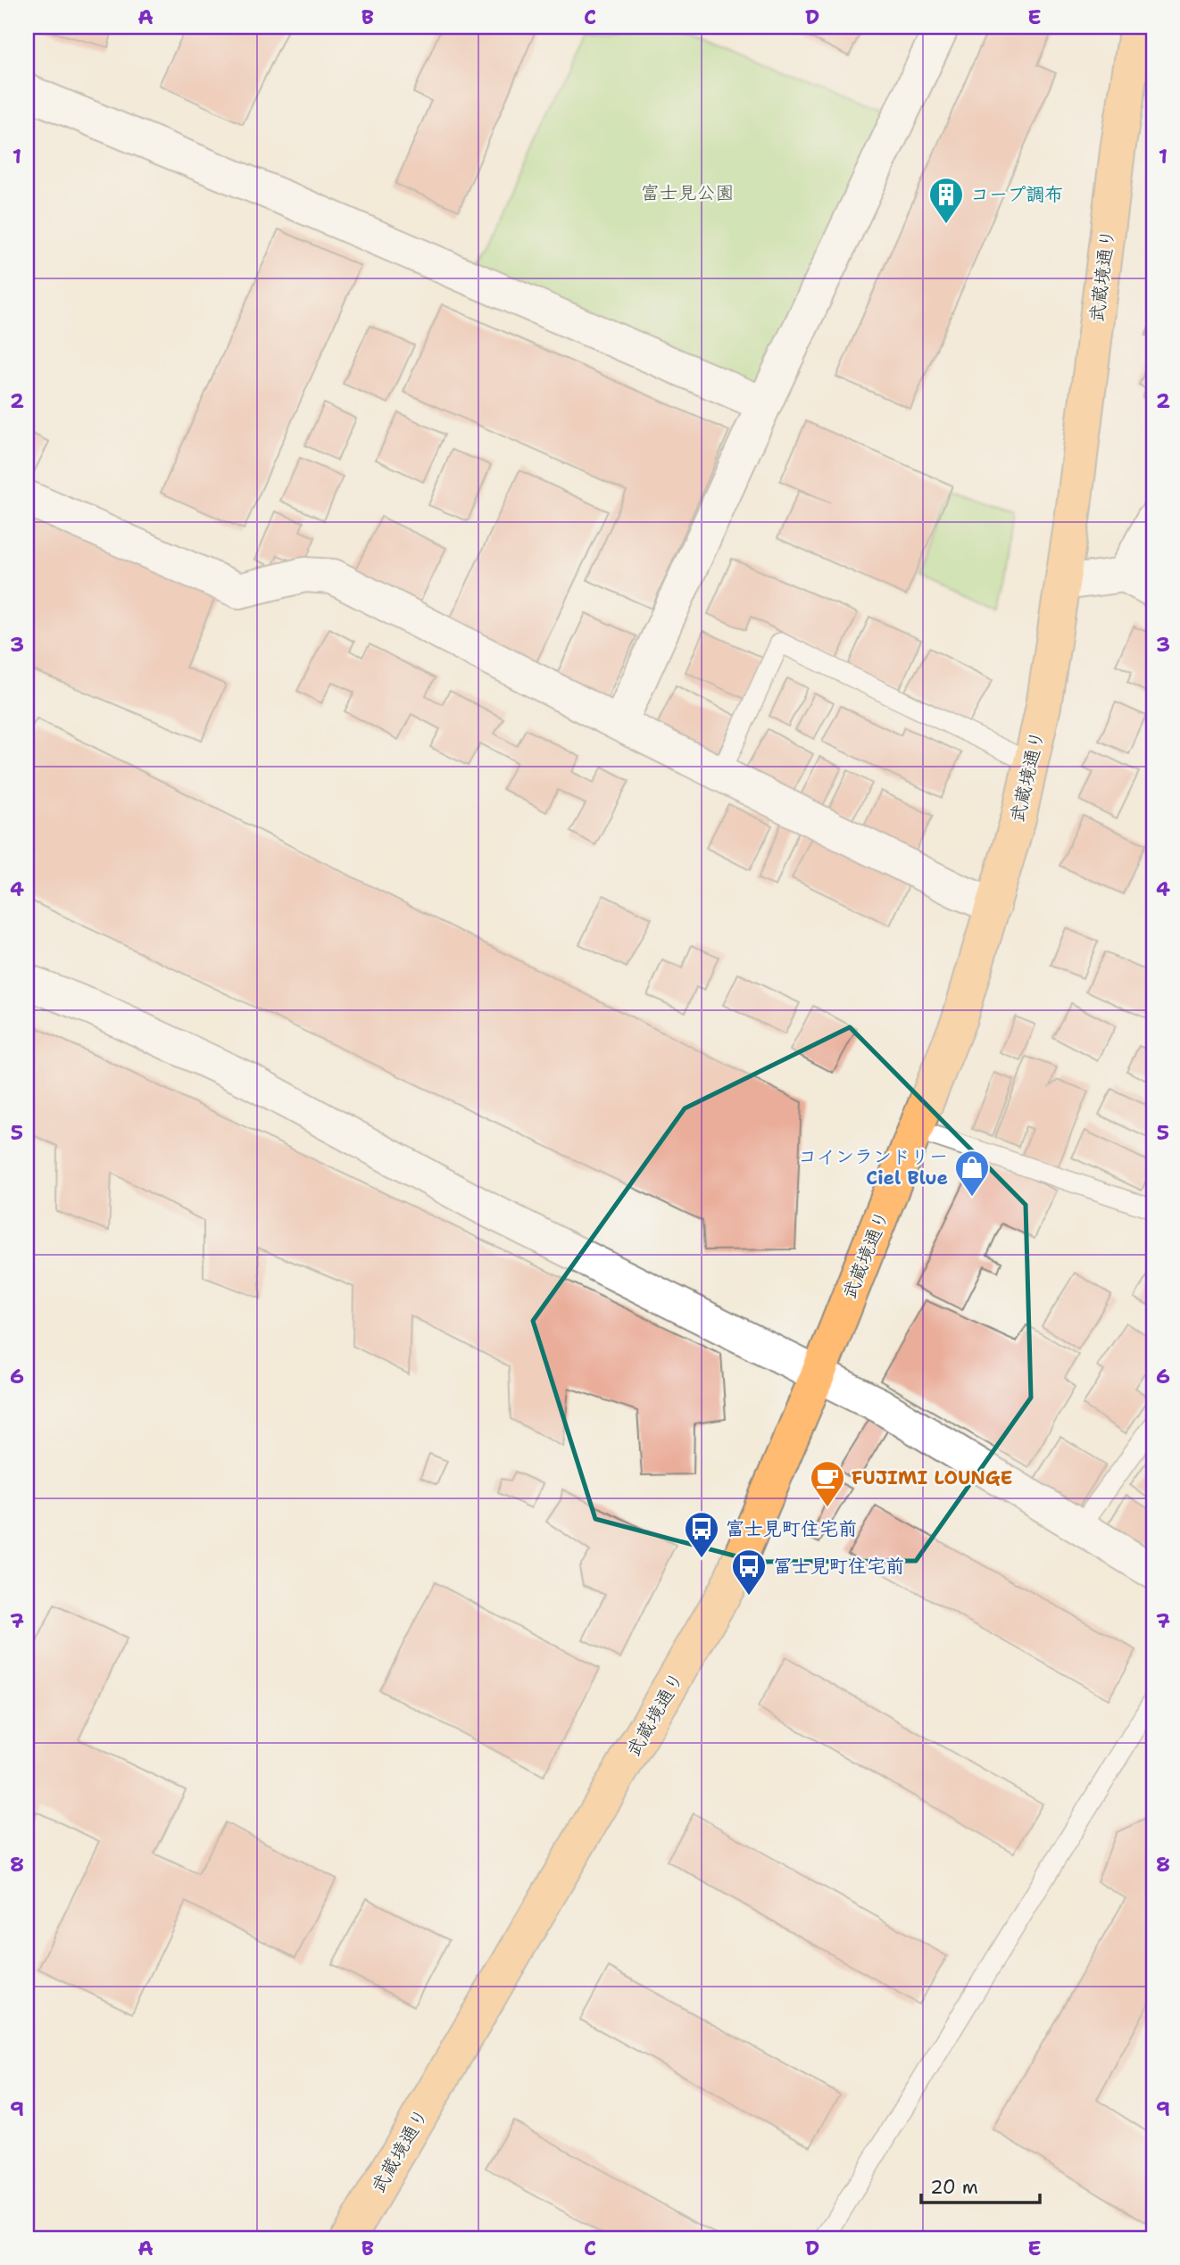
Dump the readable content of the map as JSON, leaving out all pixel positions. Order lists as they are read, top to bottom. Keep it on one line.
{"streets":{"main road":["武蔵境通り"]},"parks":["富士見公園"],"places":{"building":["コープ調布"],"shop":["コインランドリー Ciel Blue"],"cafe":["FUJIMI LOUNGE"],"bus stop":["富士見町住宅前","冨士見町住宅前"]},"scale_bar":"20 m","grid":{"columns":["A","B","C","D","E"],"rows":["1","2","3","4","5","6","7","8","9"]}}
